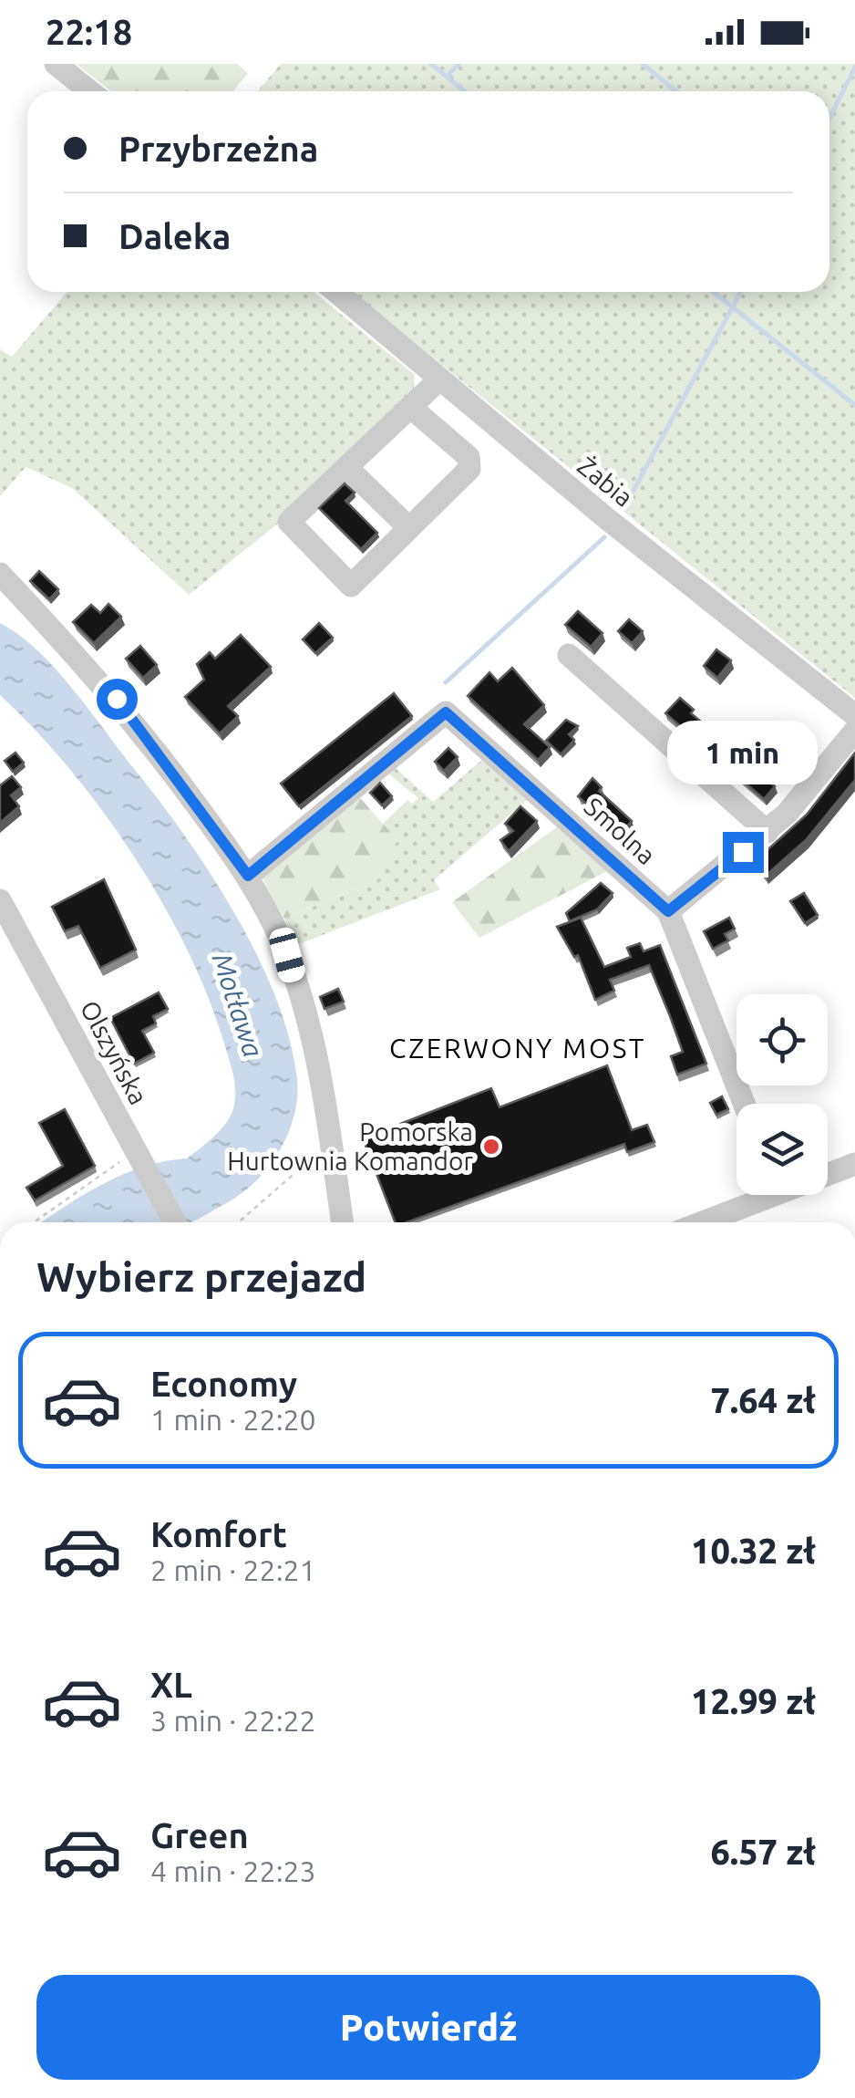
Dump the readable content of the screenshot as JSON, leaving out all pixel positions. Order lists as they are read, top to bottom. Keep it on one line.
{"streets":{"street":["Żabia","Smolna","Olszyńska"]},"districts":["CZERWONY MOST"],"water":["Motława"],"places":["Pomorska Hurtownia Komandor"],"page":{"status":"22:18","banner":["Przybrzeżna","Daleka"],"bubble":"1 min","heading":"Wybierz przejazd","list":[{"name":"Economy","note":"1 min · 22:20","value":"7.64 zł"},{"name":"Komfort","note":"2 min · 22:21","value":"10.32 zł"},{"name":"XL","note":"3 min · 22:22","value":"12.99 zł"},{"name":"Green","note":"4 min · 22:23","value":"6.57 zł"}],"buttons":"Potwierdź"}}
